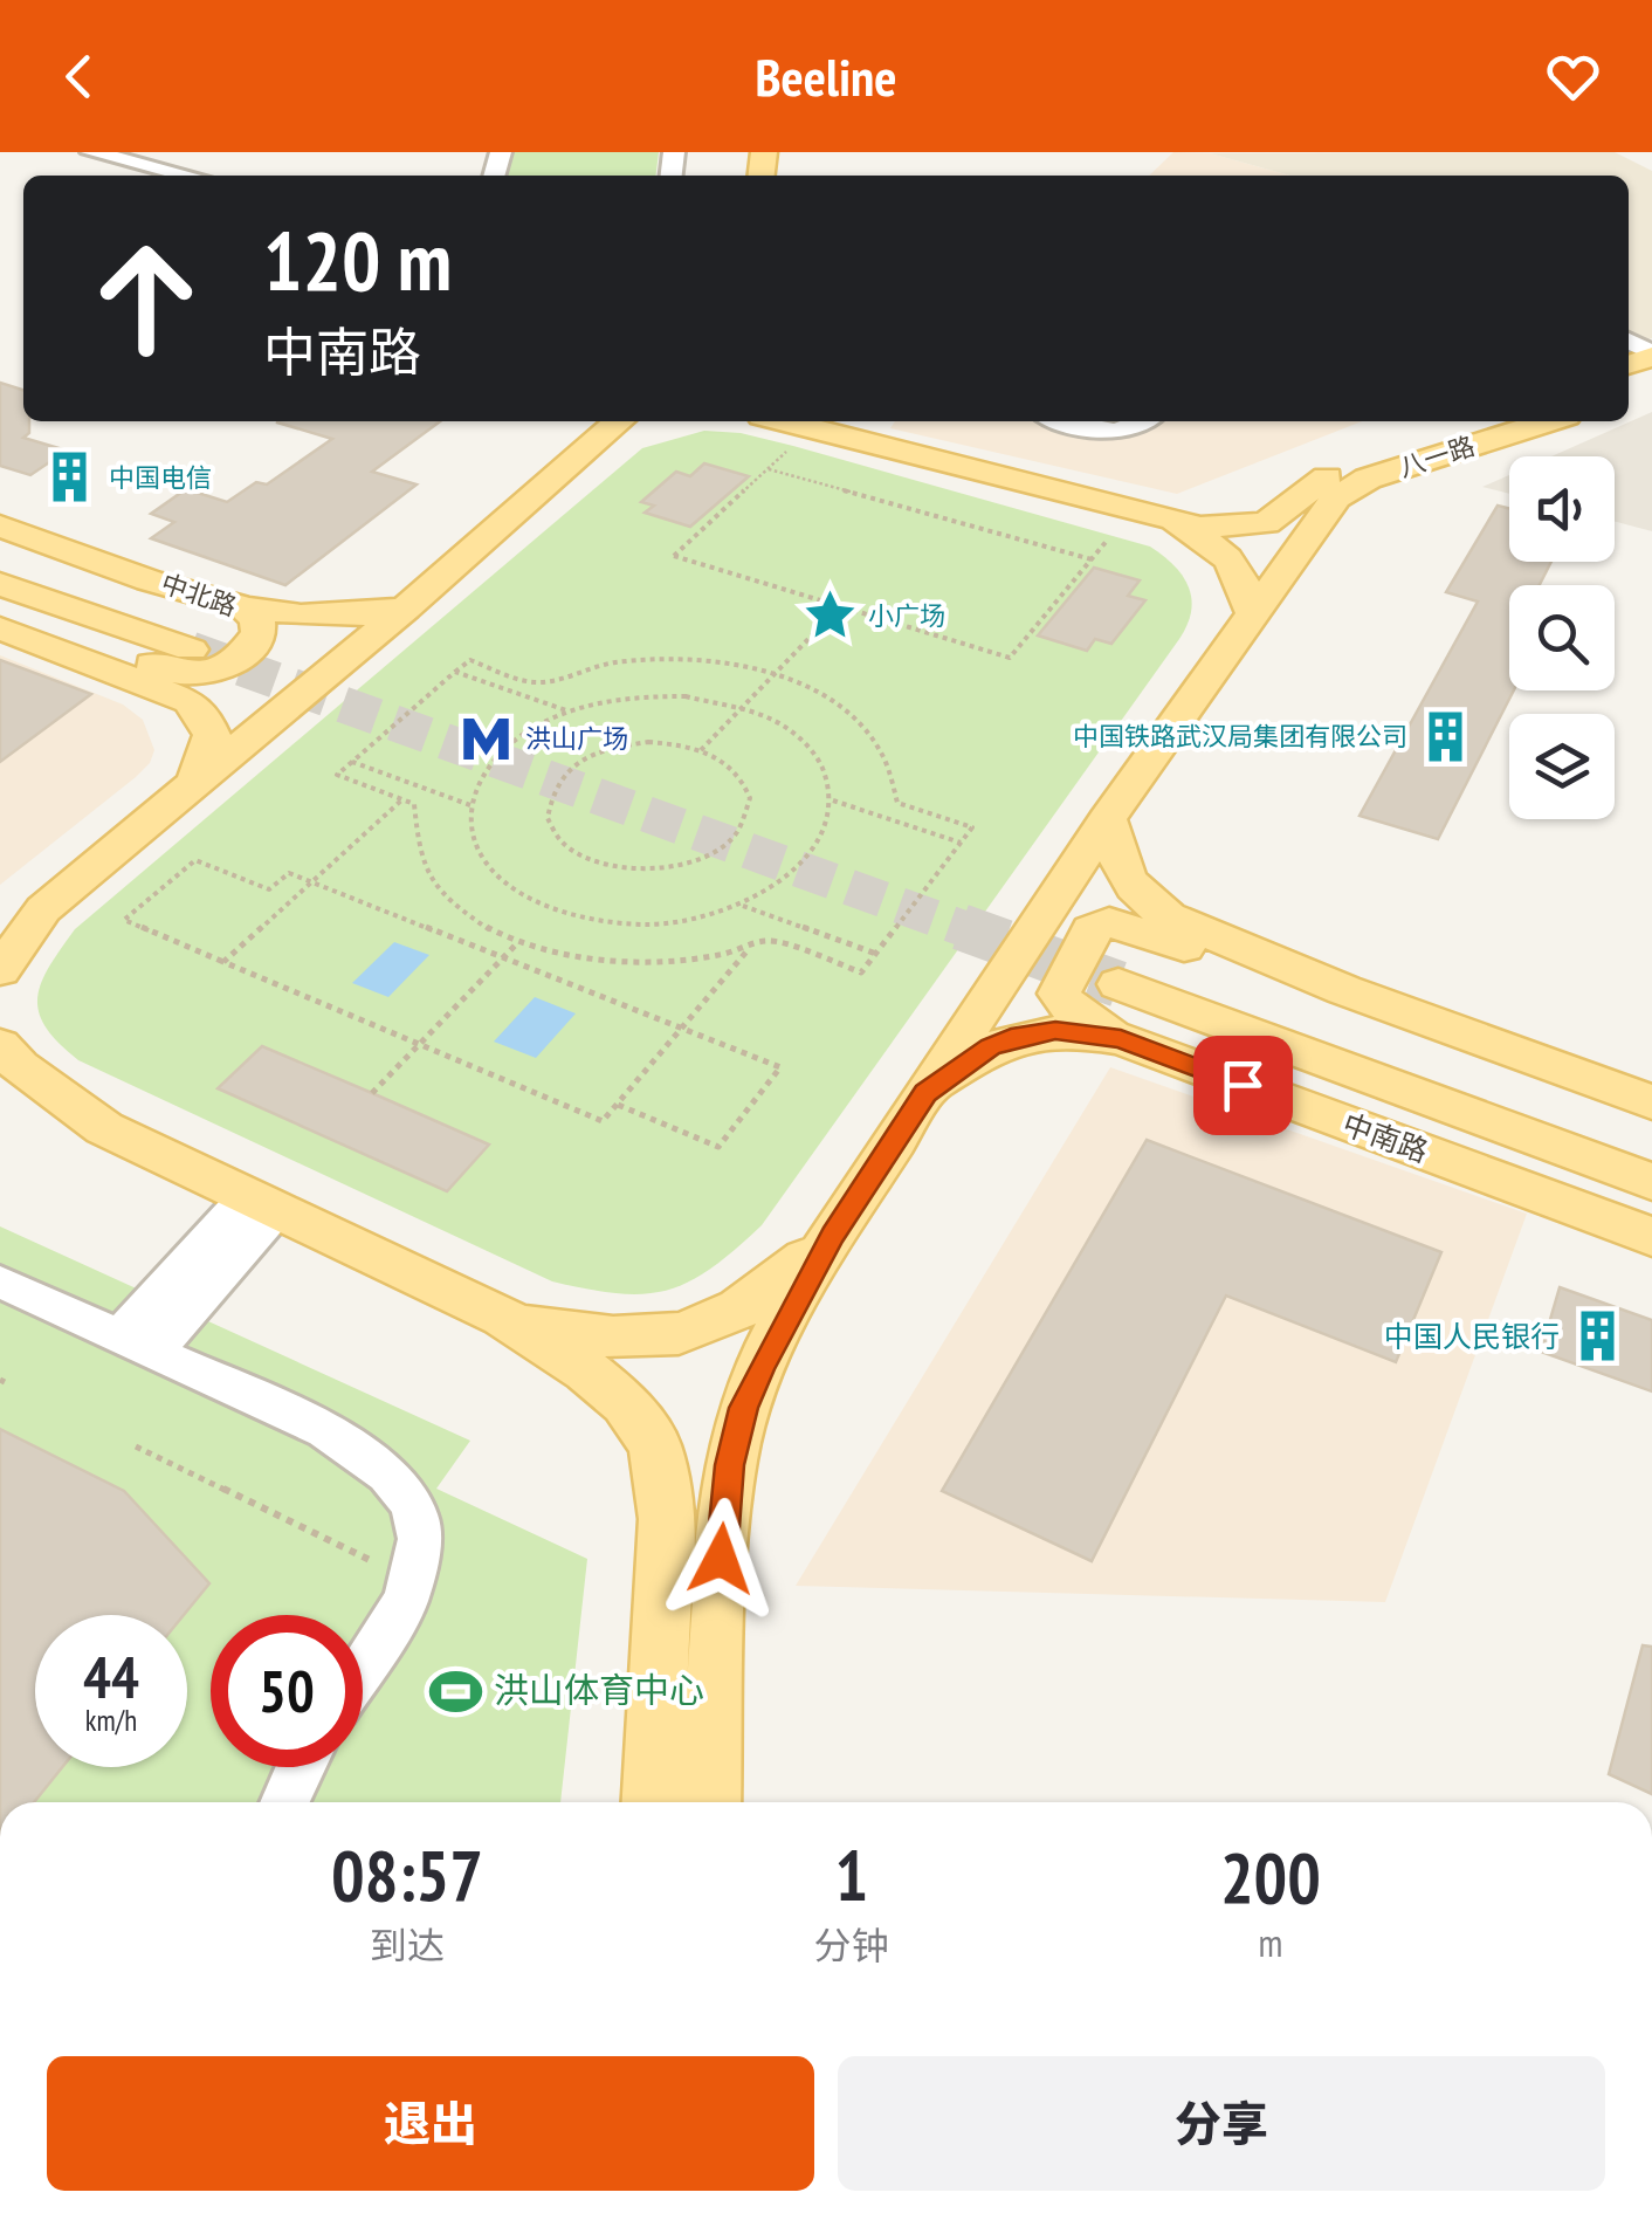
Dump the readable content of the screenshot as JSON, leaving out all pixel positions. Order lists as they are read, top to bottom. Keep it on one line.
{"streets":{"main road":["八一路","中北路","中南路"]},"crossings":[["八一路","中南路"]],"places":{"building":["中国电信","中国铁路武汉局集团有限公司","中国人民银行"],"place":["小广场"],"metro station":["洪山广场"],"sports":["洪山体育中心"]},"page":{"header":"Beeline","turn":["120 m","中南路"],"speed":"44 km/h","limit":"50","eta":["08:57","到达","1","分钟","200","m"],"buttons":["退出","分享"]}}
